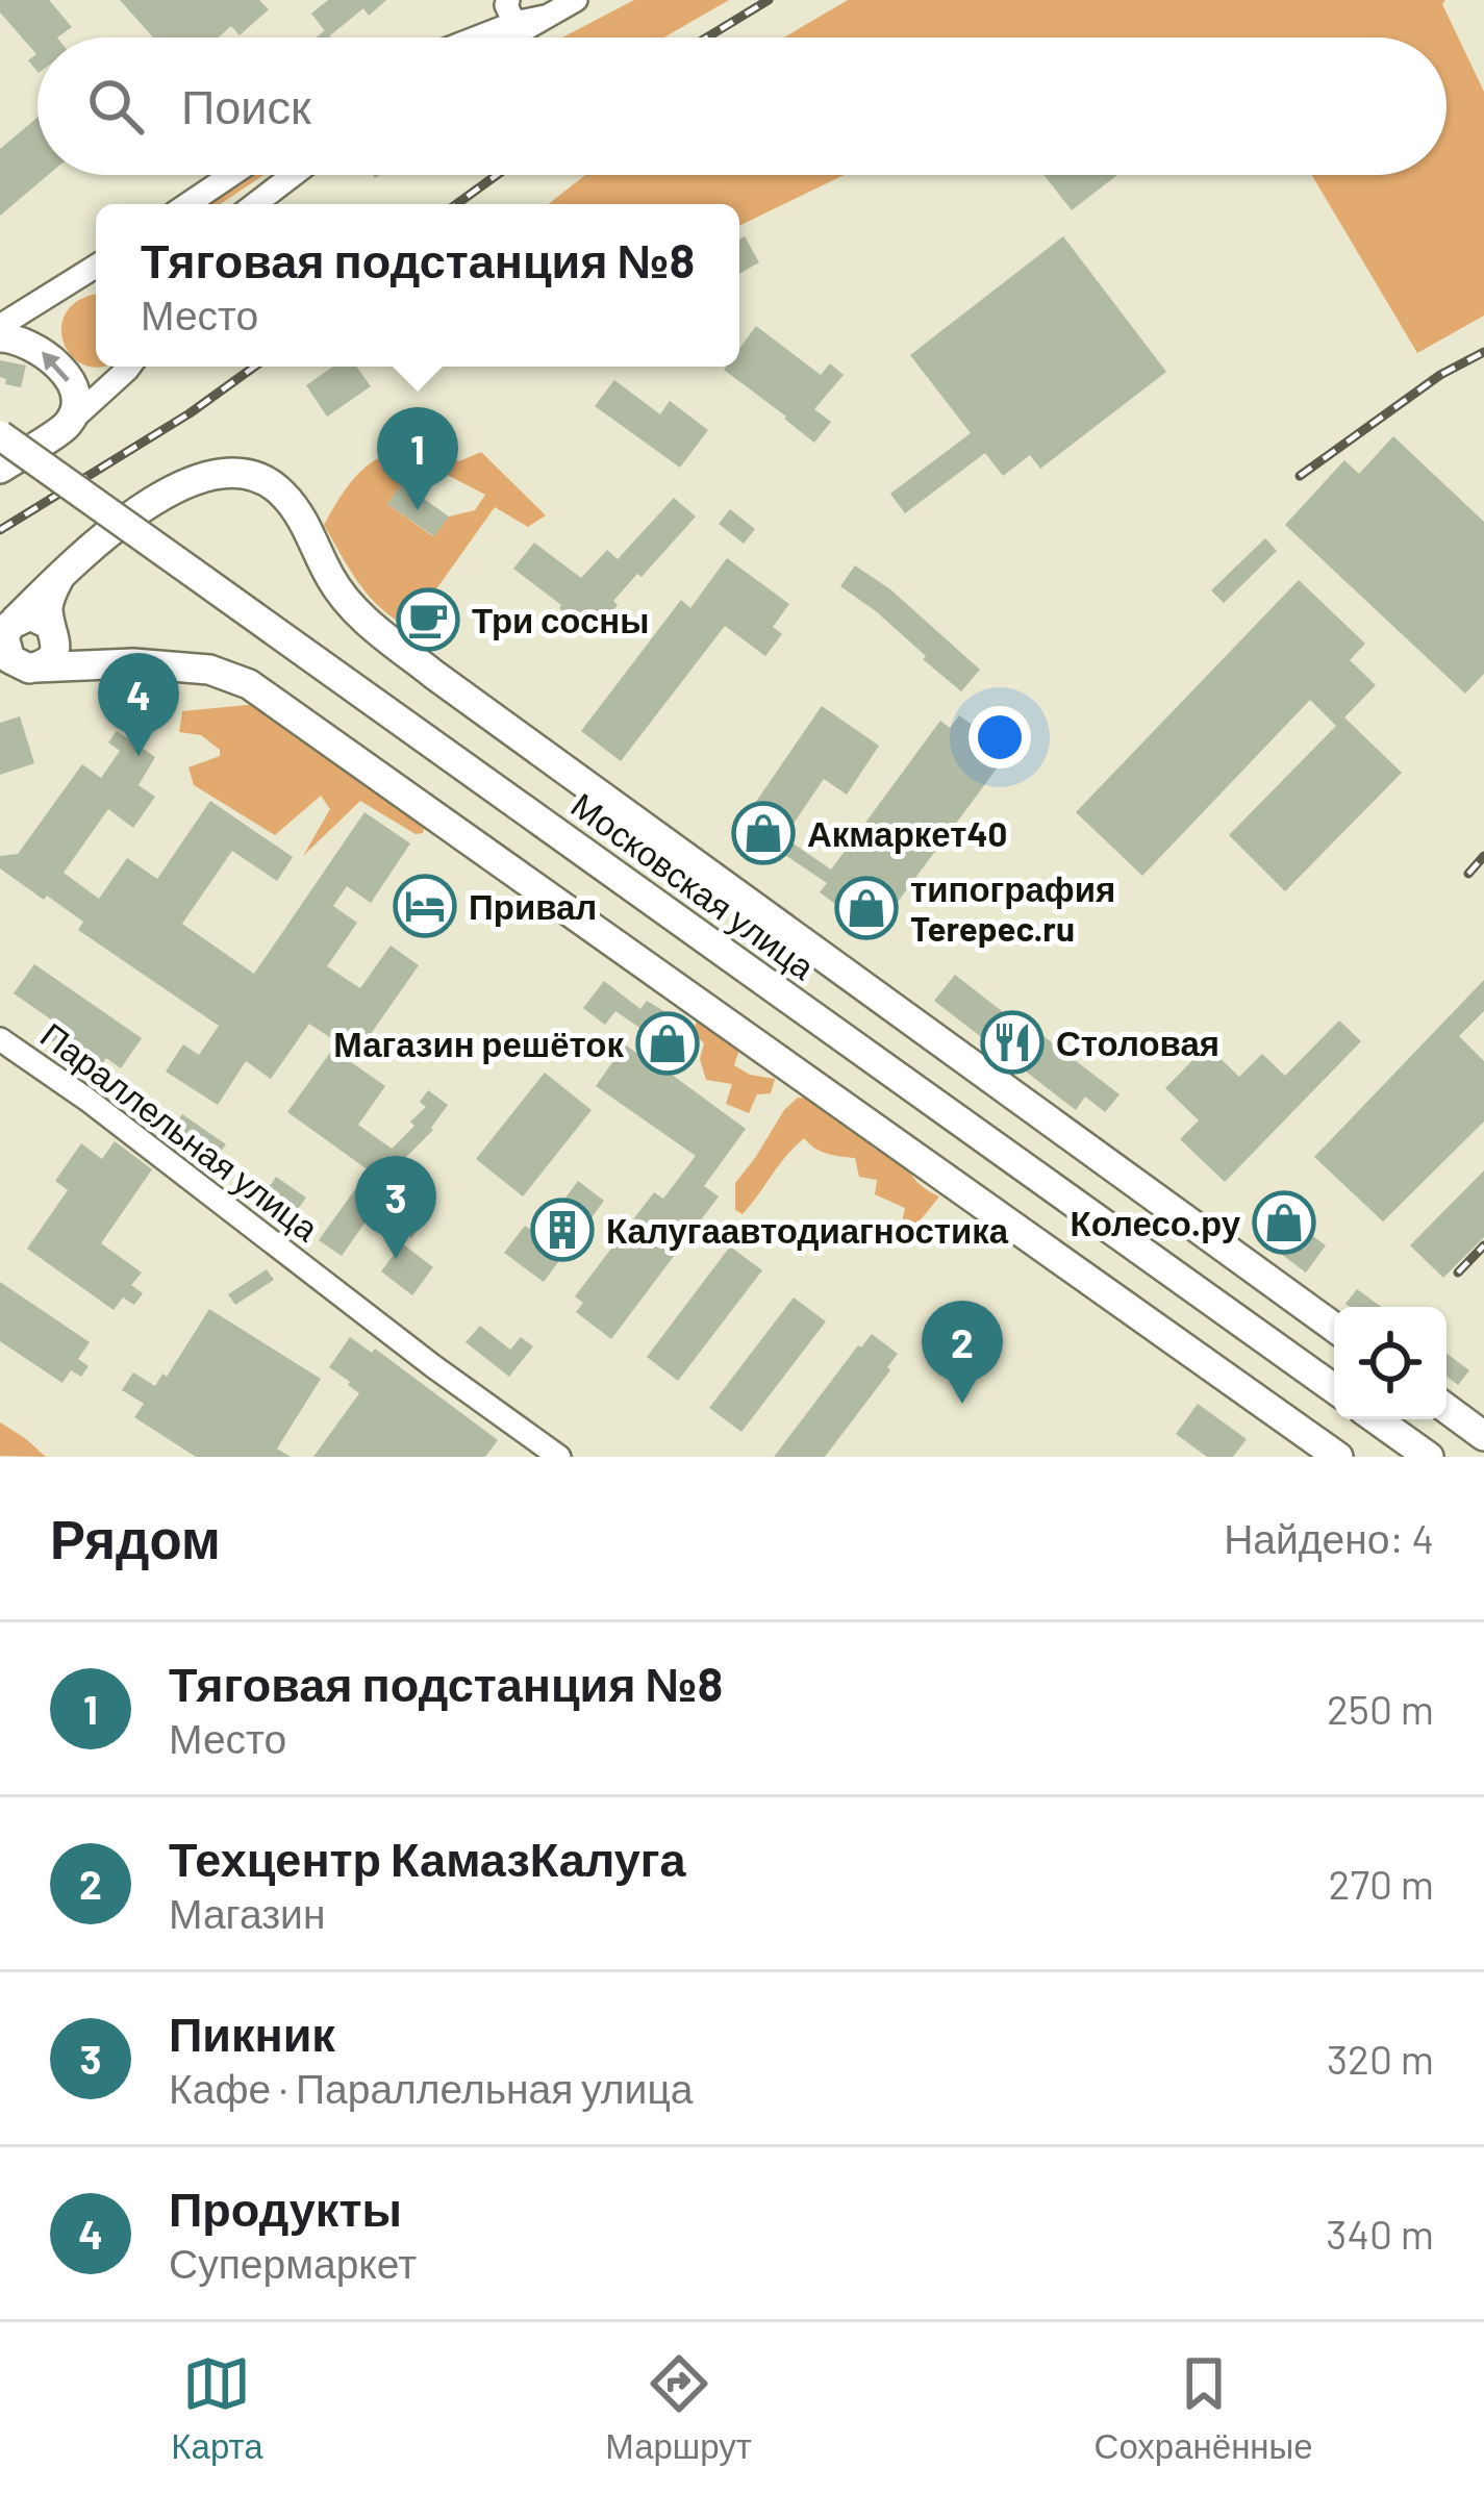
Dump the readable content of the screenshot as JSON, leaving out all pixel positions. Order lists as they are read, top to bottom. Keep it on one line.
{"streets":{"main road":["Московская улица"],"street":["Параллельная улица"]},"places":{"cafe":["Три сосны"],"shop":["Акмаркет40","типография Terepec.ru","Магазин решёток","Колесо.ру"],"hotel":["Привал"],"restaurant":["Столовая"],"building":["Калугаавтодиагностика"]},"page":{"search":"Поиск","popup":["Тяговая подстанция №8","Место"],"pins":["1","4","3","2"],"heading":["Рядом","Найдено: 4"],"list":[{"mark":"1","name":"Тяговая подстанция №8","note":"Место","value":"250 m"},{"mark":"2","name":"Техцентр КамазКалуга","note":"Магазин","value":"270 m"},{"mark":"3","name":"Пикник","note":"Кафе · Параллельная улица","value":"320 m"},{"mark":"4","name":"Продукты","note":"Супермаркет","value":"340 m"}],"nav":["Карта","Маршрут","Сохранённые"]}}
